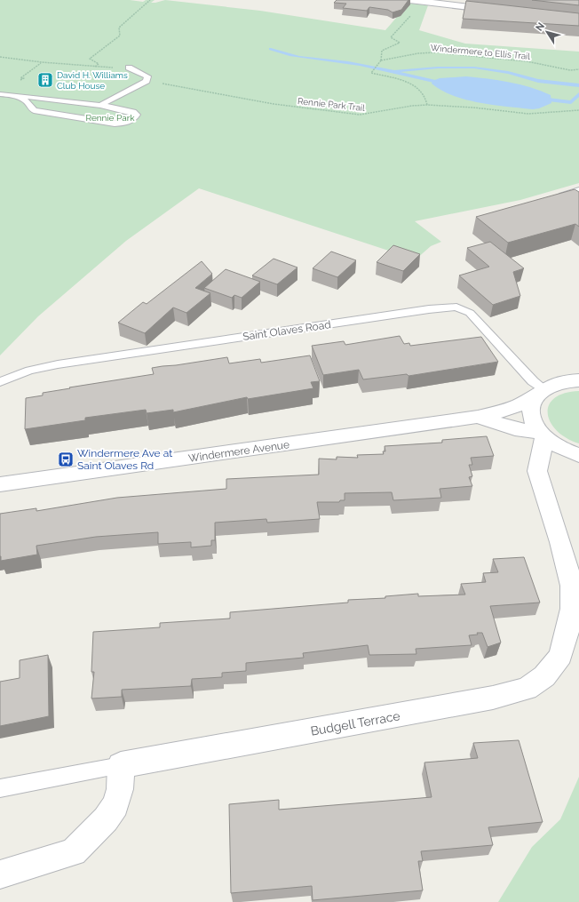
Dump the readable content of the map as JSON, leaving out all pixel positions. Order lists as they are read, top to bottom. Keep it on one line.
{"streets":{"street":["Windermere Avenue","Budgell Terrace"],"lane":["Saint Olaves Road"],"path":["Windermere to Ellis Trail","Rennie Park Trail"]},"crossings":[["Saint Olaves Road","Windermere Avenue"],["Windermere Avenue","Budgell Terrace"]],"parks":["Rennie Park"],"places":{"building":["David H. Williams Club House"],"bus stop":["Windermere Ave at Saint Olaves Rd"]},"north":"top left"}
